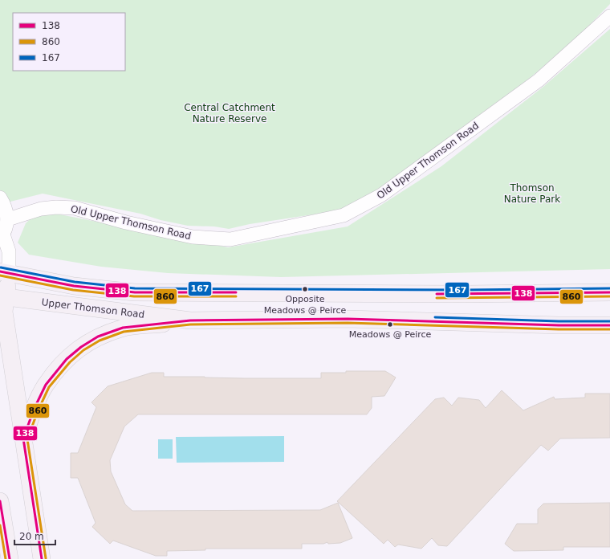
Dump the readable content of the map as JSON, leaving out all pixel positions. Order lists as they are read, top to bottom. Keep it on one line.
{"streets":{"main road":["Upper Thomson Road"],"street":["Old Upper Thomson Road"]},"parks":["Central Catchment Nature Reserve","Thomson Nature Park"],"places":["Opposite Meadows @ Peirce","Meadows @ Peirce"],"lines":["transit line 167","transit line 138","transit line 860"],"legend":["138","860","167"],"scale_bar":"20 m"}
